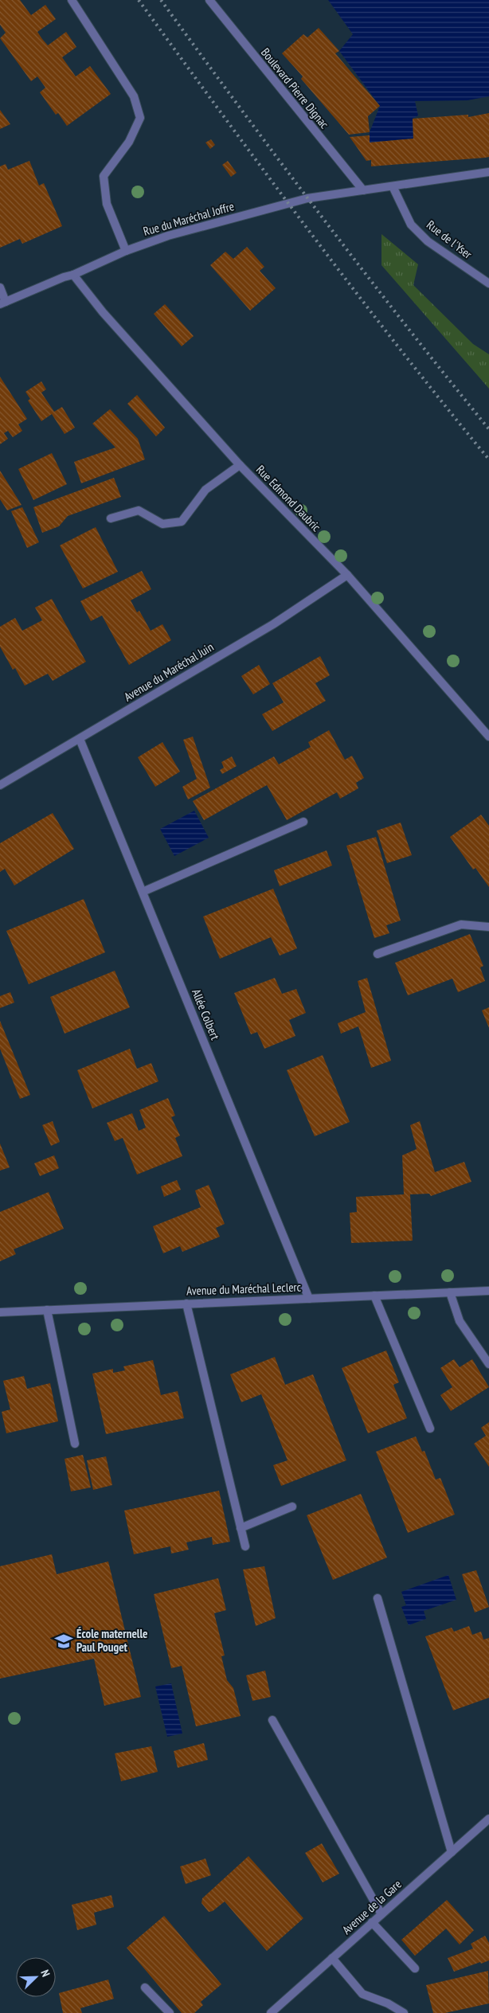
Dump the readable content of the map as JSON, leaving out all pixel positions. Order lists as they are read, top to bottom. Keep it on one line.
{"streets":{"street":["Boulevard Pierre Dignac","Rue du Maréchal Joffre","Rue de l'Yser","Rue Edmond Daubric","Avenue du Maréchal Juin","Allée Colbert","Avenue du Maréchal Leclerc","Avenue de la Gare"]},"crossings":[["Boulevard Pierre Dignac","Rue du Maréchal Joffre"],["Rue du Maréchal Joffre","Rue de l'Yser"],["Rue du Maréchal Joffre","Rue Edmond Daubric"],["Rue Edmond Daubric","Avenue du Maréchal Juin"],["Avenue du Maréchal Juin","Allée Colbert"],["Allée Colbert","Avenue du Maréchal Leclerc"]],"places":{"school or university":["École maternelle Paul Pouget"]},"north":"top right"}
